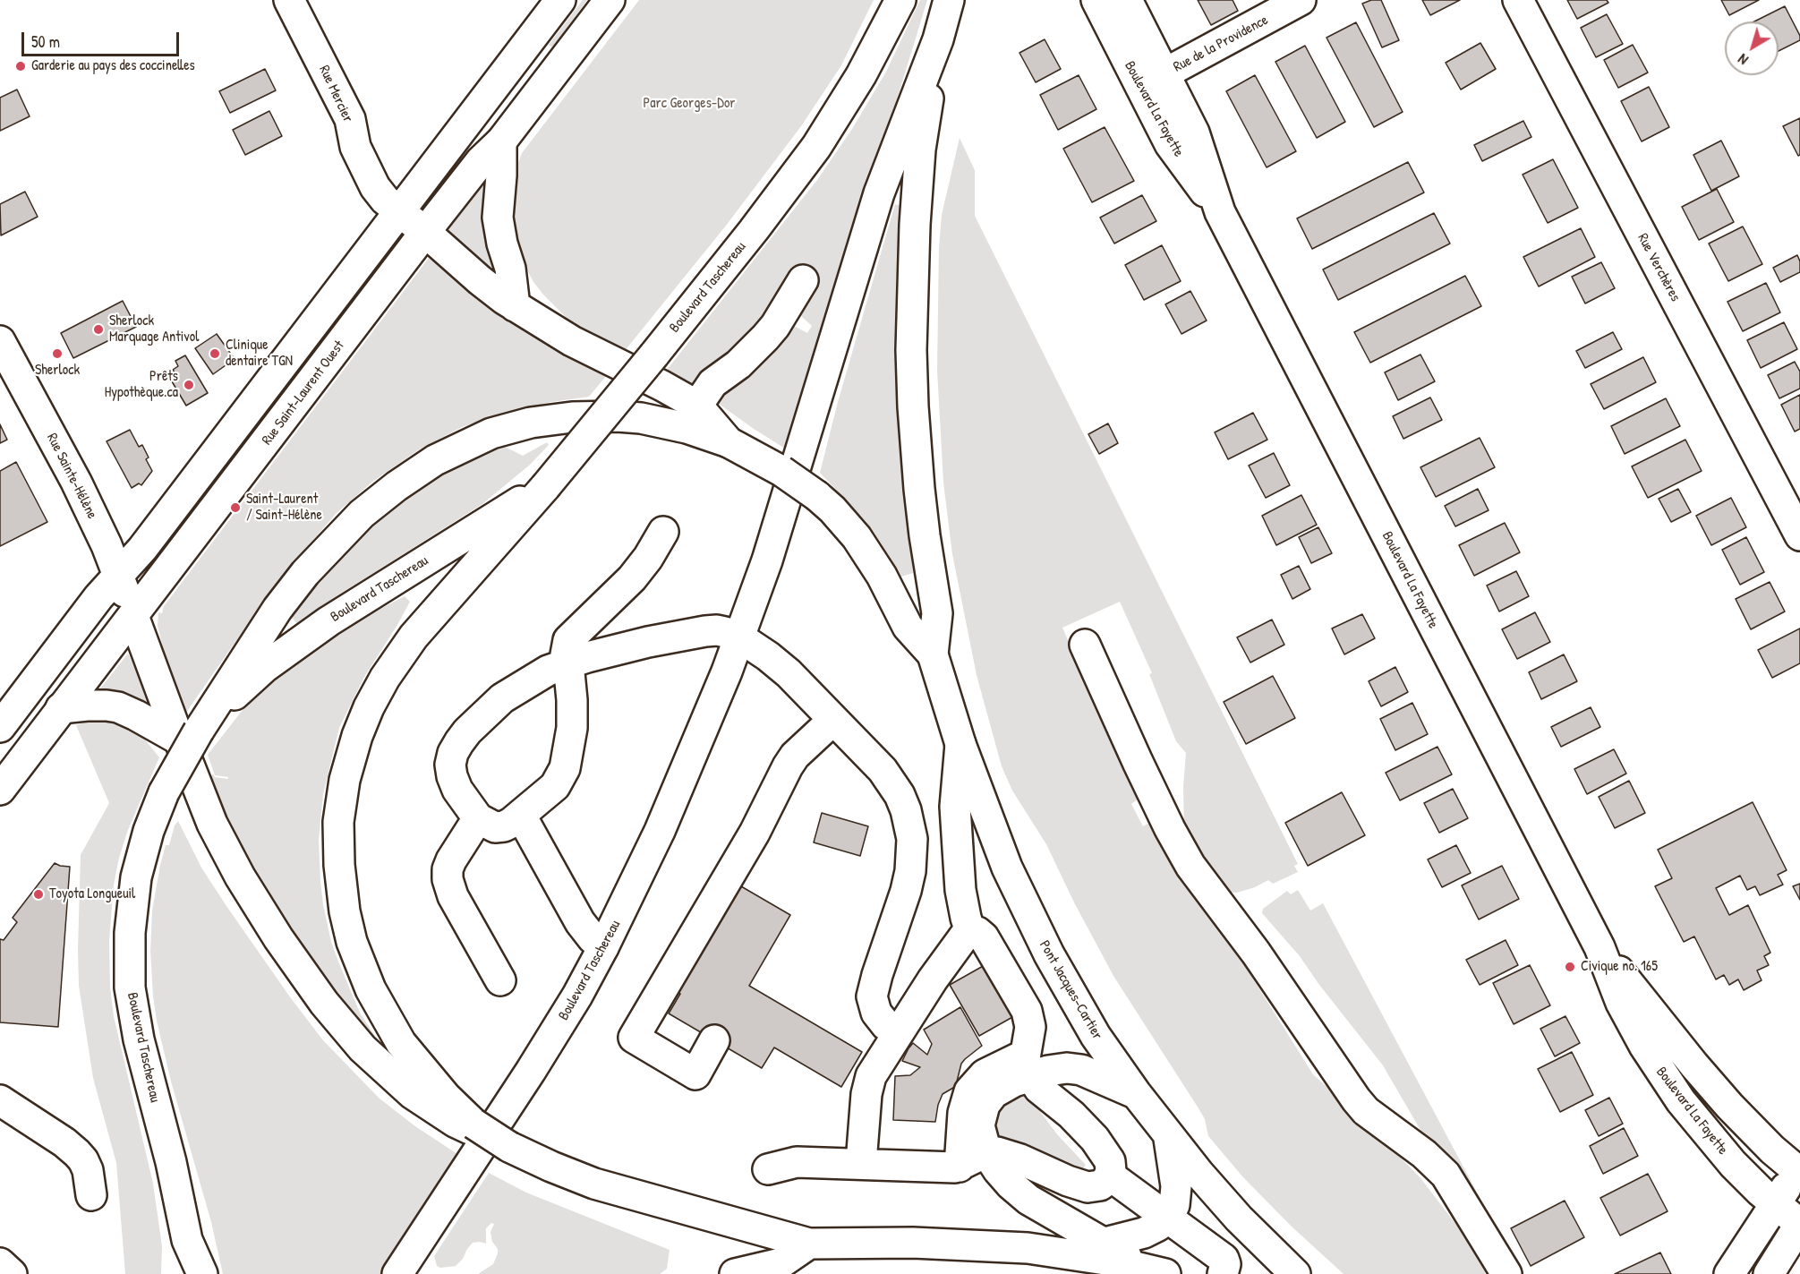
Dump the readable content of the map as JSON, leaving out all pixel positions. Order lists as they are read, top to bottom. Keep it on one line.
{"streets":{"main road":["Rue de la Providence","Rue Mercier","Boulevard La Fayette","Rue Verchères","Boulevard Taschereau","Rue Saint-Laurent Ouest","Rue Sainte-Hélène","Pont Jacques-Cartier"]},"crossings":[["Rue de la Providence","Boulevard La Fayette"],["Rue Mercier","Rue Saint-Laurent Ouest"],["Boulevard Taschereau","Rue Sainte-Hélène"],["Rue Saint-Laurent Ouest","Rue Sainte-Hélène"]],"parks":["Parc Georges-Dor"],"places":["Garderie au pays des coccinelles","Sherlock Marquage Antivol","Sherlock","Clinique dentaire TGN","Prêts Hypothèque.ca","Saint-Laurent / Saint-Hélène","Toyota Longueuil","Civique no. 165"],"scale_bar":"50 m","north":"bottom left"}
